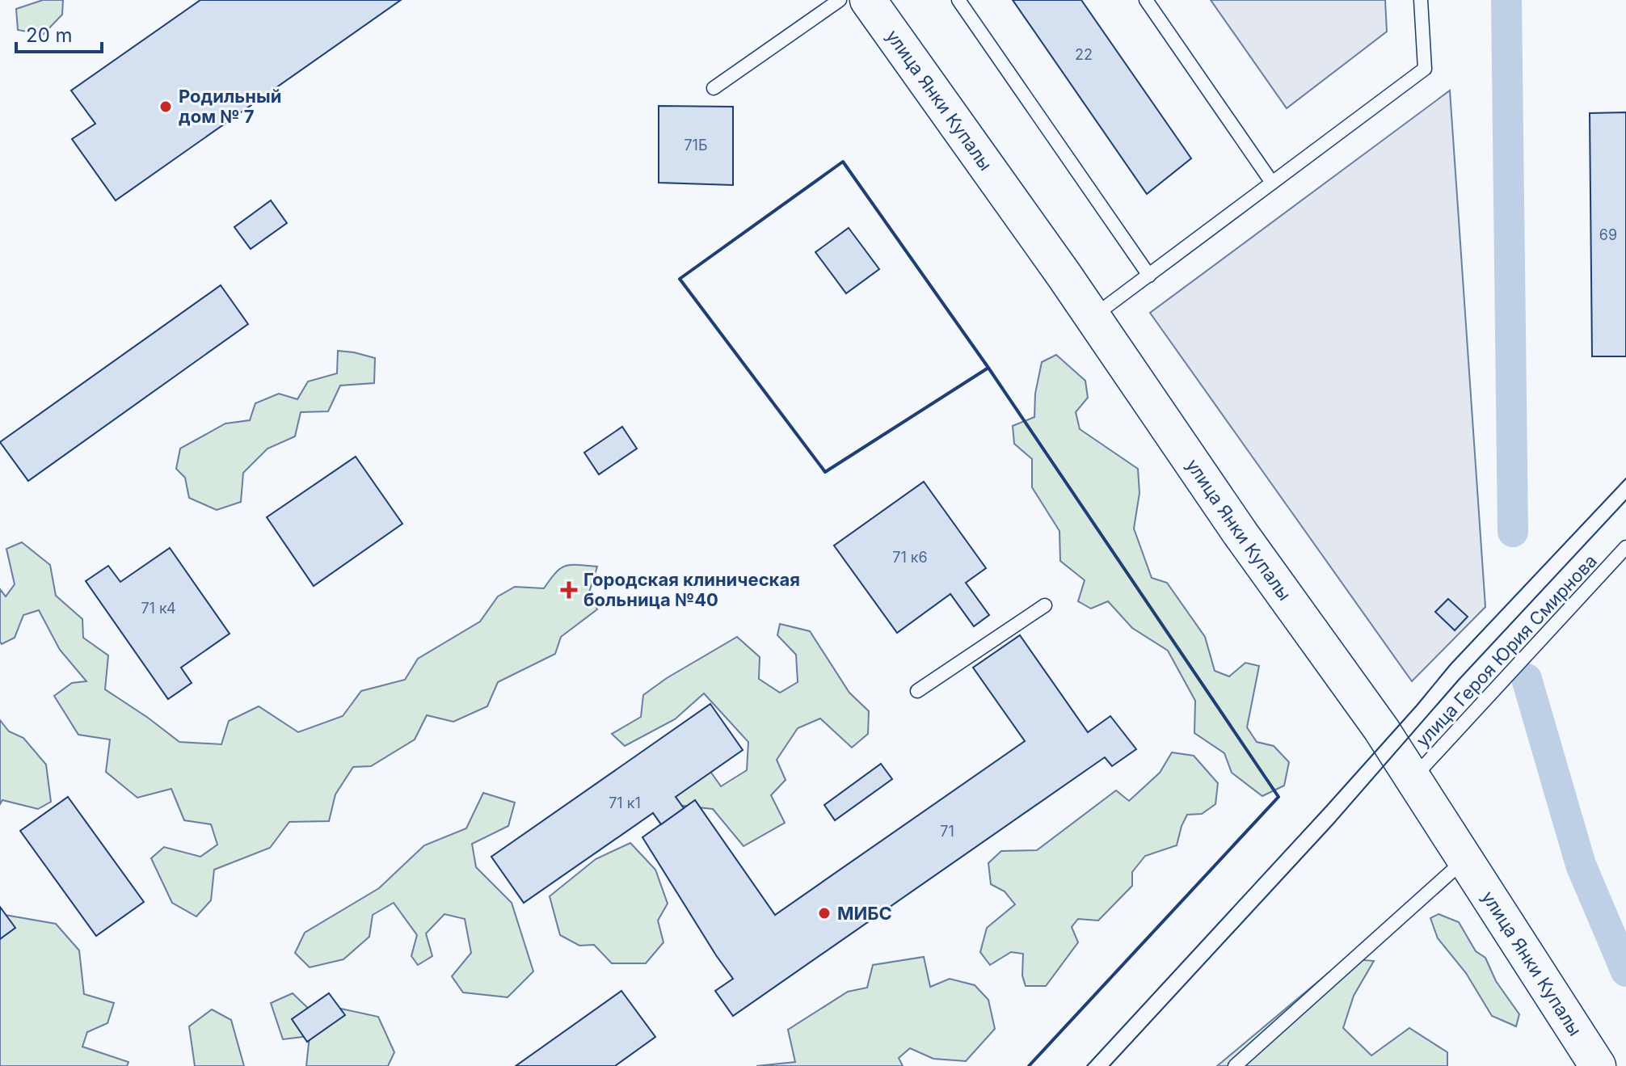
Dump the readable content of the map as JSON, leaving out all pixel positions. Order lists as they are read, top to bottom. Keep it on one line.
{"streets":{"street":["улица Янки Купалы"],"lane":["улица Героя Юрия Смирнова"]},"crossings":[["улица Янки Купалы","улица Героя Юрия Смирнова"]],"places":{"other":["Родильный дом № 7","МИБС"],"health":["Городская клиническая больница №40"]},"house_numbers":["22","71Б","69","71 к6","71 к4","71 к1","71"],"scale_bar":"20 m"}
